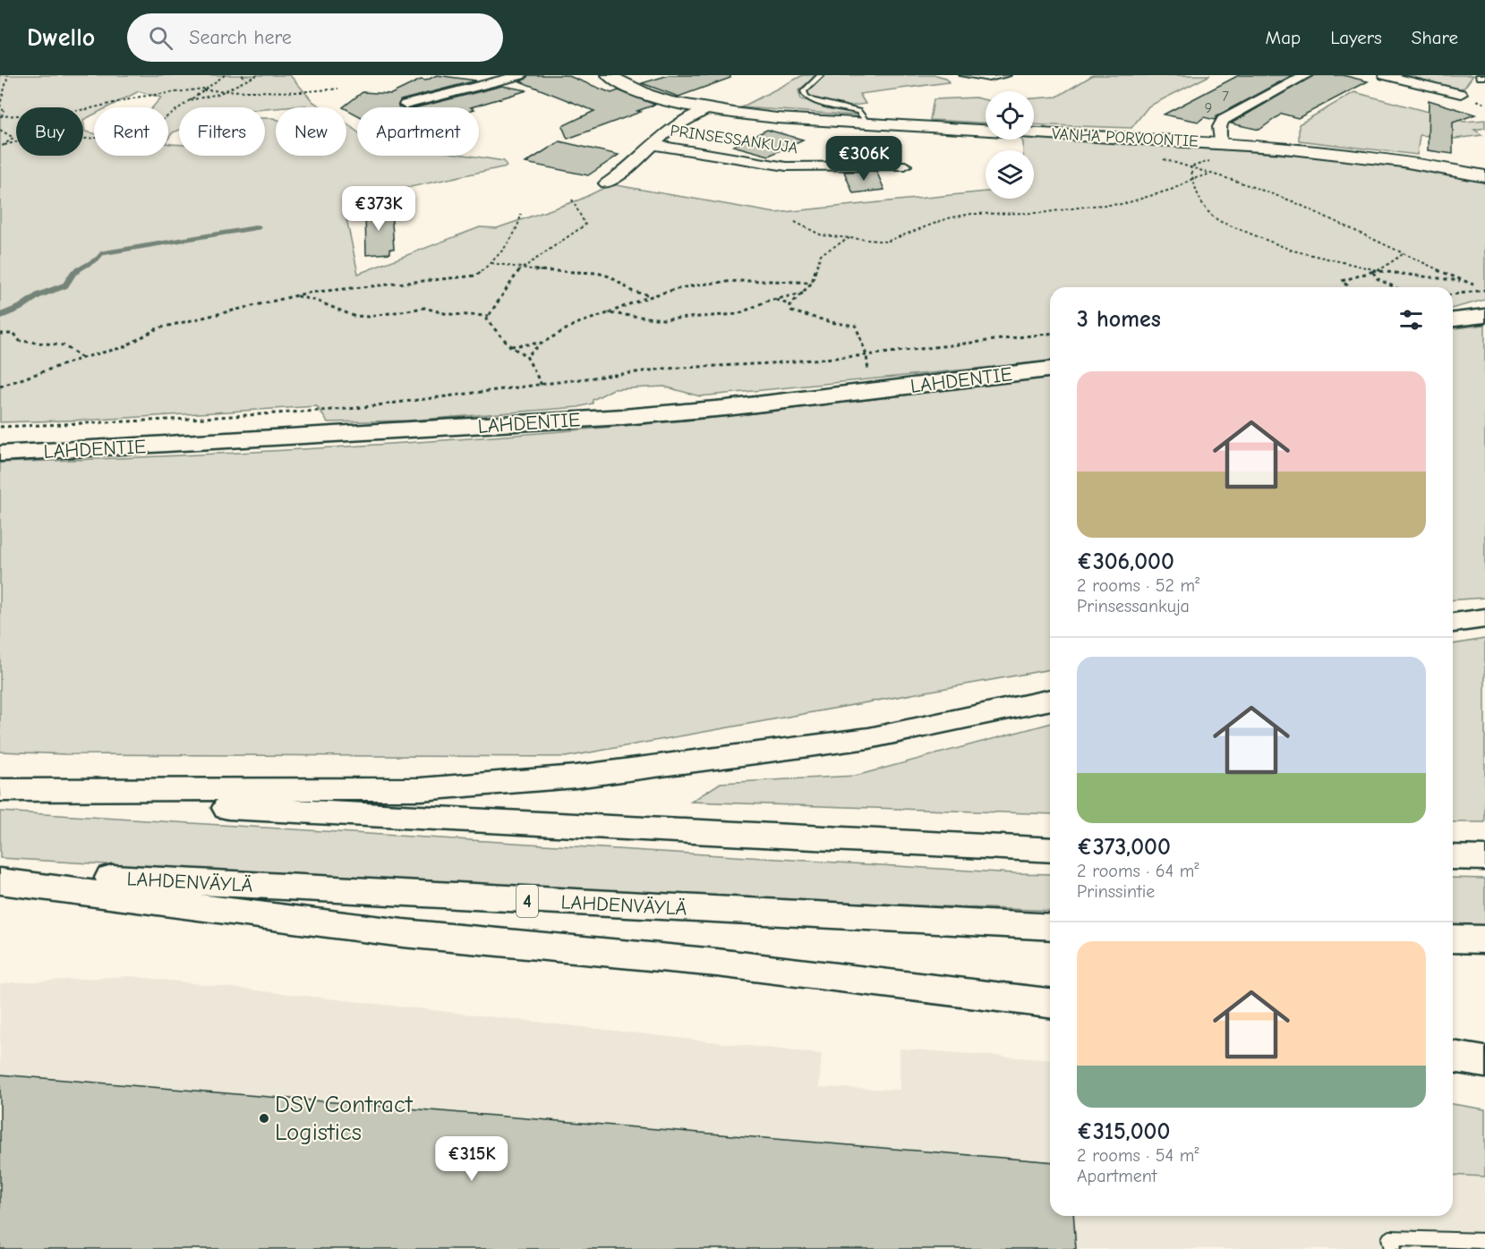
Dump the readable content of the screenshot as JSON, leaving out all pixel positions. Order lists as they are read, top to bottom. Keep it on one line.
{"streets":{"main road":["LAHDENTIE","LAHDENVÄYLÄ","4"],"street":["VANHA PORVOONTIE","PRINSESSANKUJA"]},"places":["DSV Contract Logistics"],"house_numbers":["7","9"],"page":{"header":"Dwello","search":"Search here","nav":["Map","Layers","Share"],"chip":["Buy","Rent","Filters","New","Apartment"],"price":["€306K","€373K","€315K"],"heading":"3 homes","list":[{"name":"€306,000","note":"2 rooms · 52 m² · Prinsessankuja"},{"name":"€373,000","note":"2 rooms · 64 m² · Prinssintie"},{"name":"€315,000","note":"2 rooms · 54 m² · Apartment"}]}}
